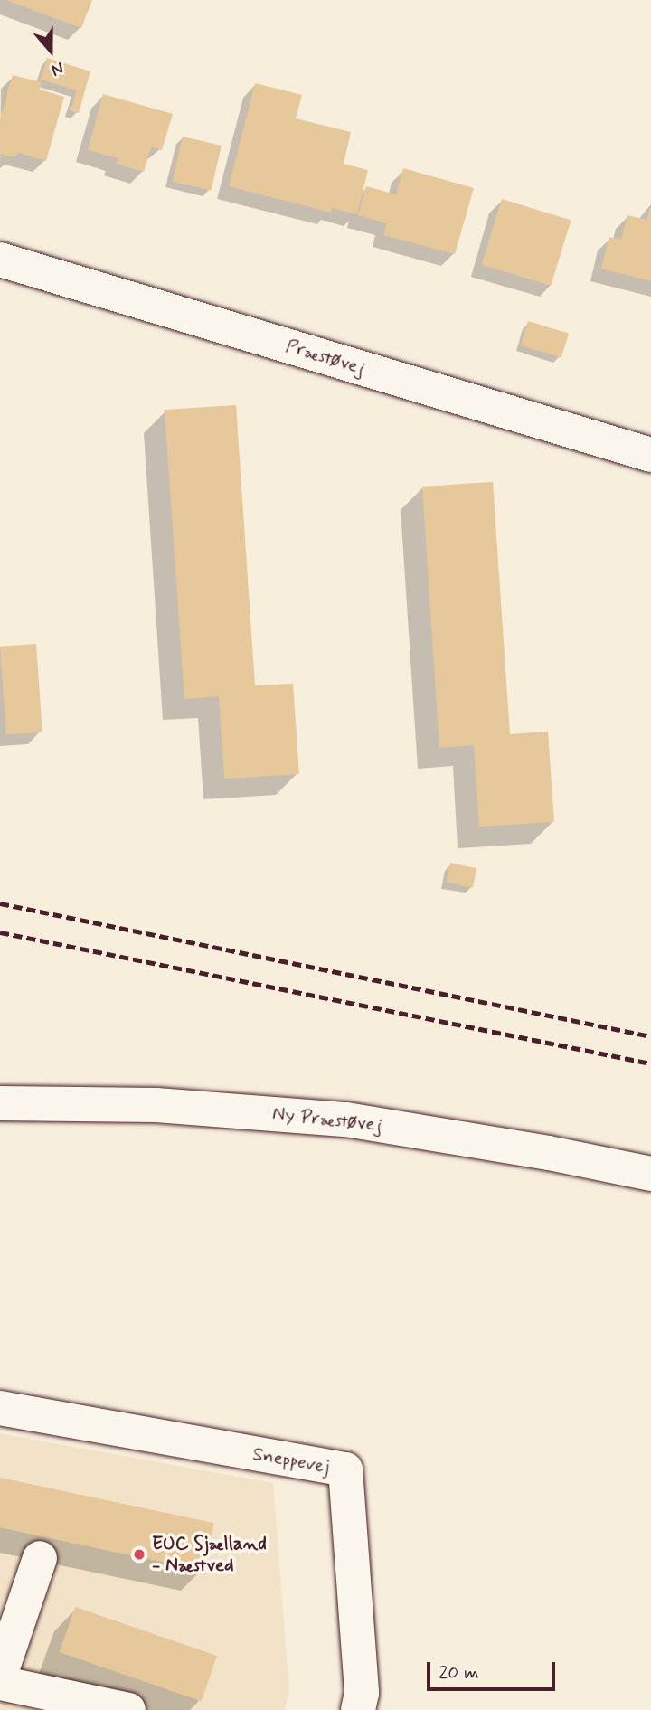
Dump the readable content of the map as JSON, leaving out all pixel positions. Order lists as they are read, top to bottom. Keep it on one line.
{"streets":{"street":["Præstøvej","Ny Præstøvej","Sneppevej"]},"places":["EUC Sjælland - Næstved"],"scale_bar":"20 m","north":"bottom"}
